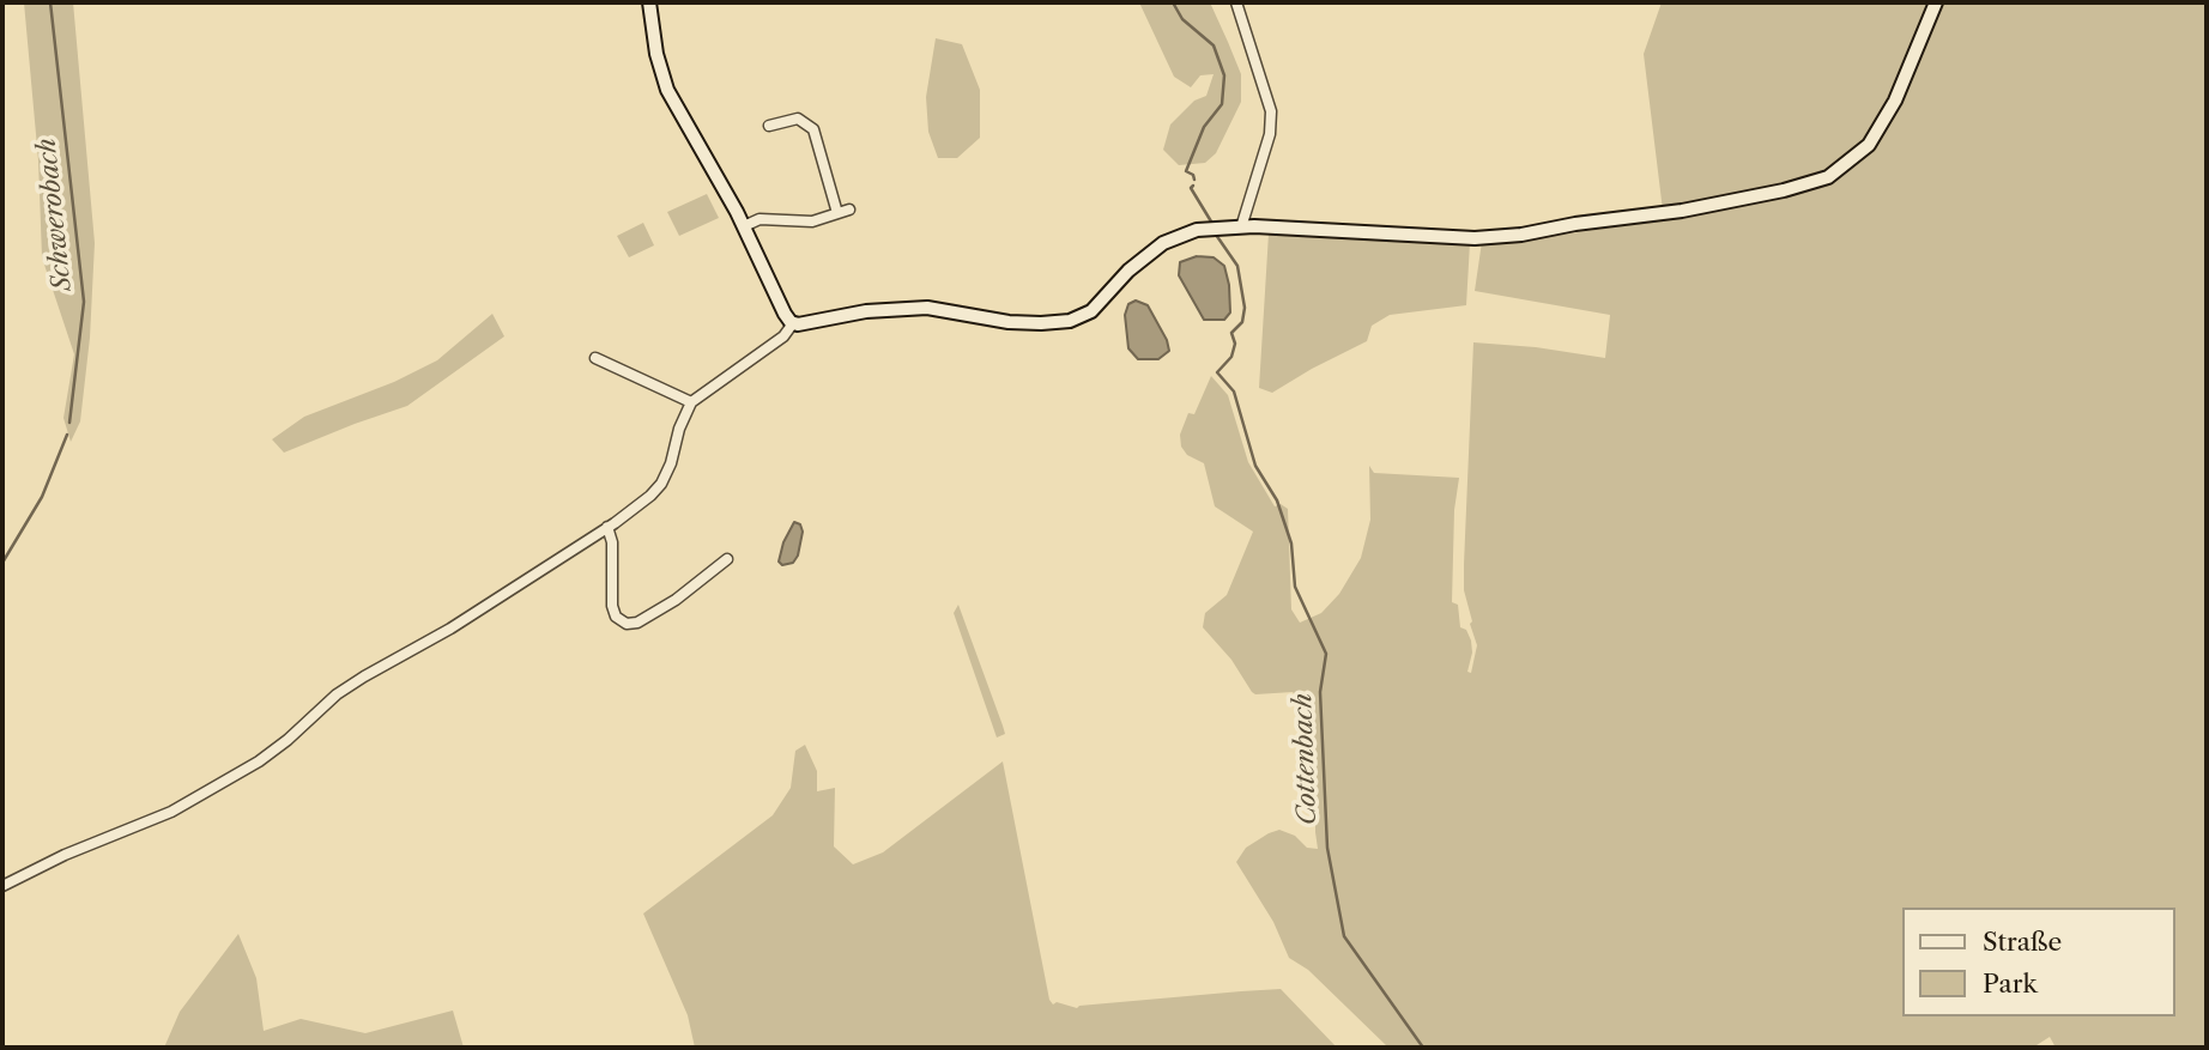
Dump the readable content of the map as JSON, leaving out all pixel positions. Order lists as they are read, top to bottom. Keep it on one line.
{"water":["Schwerobach","Cottenbach"],"legend":["Straße","Park"]}
